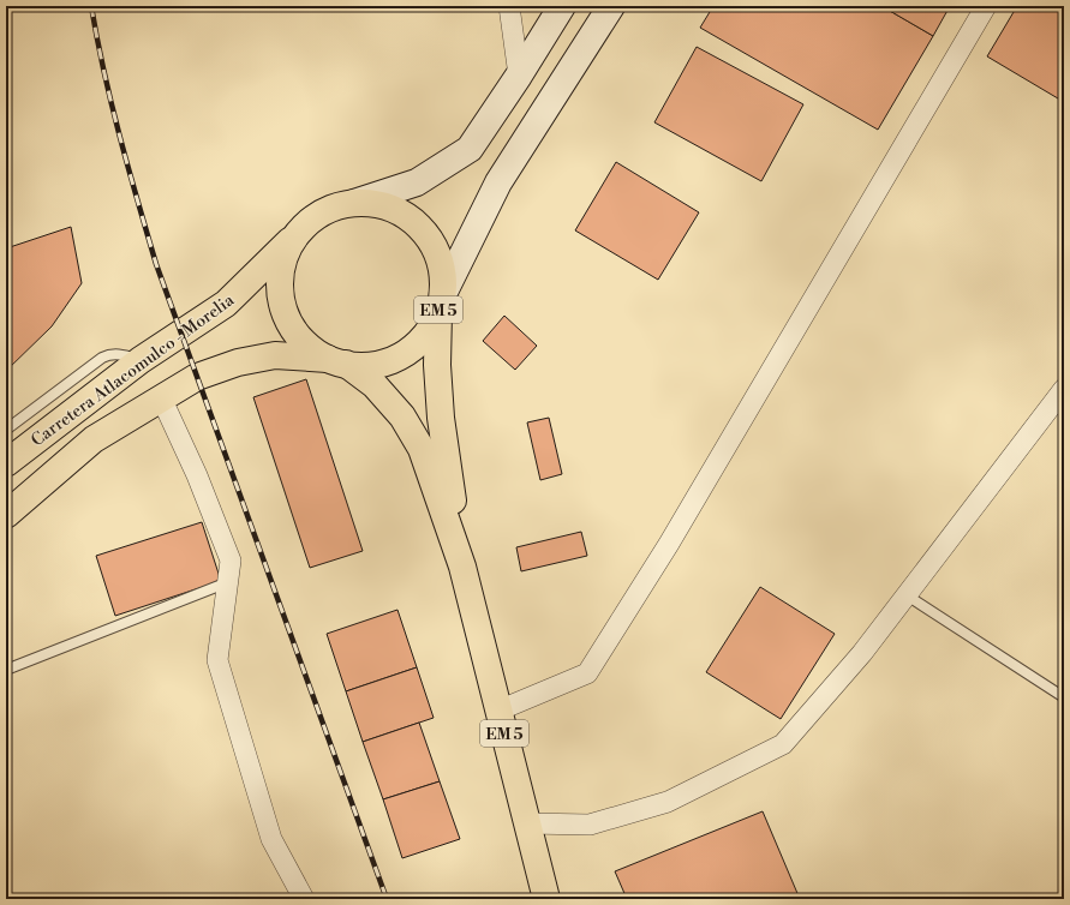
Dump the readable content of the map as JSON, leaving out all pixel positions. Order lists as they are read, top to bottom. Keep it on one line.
{"streets":{"main road":["EM 5","Carretera Atlacomulco - Morelia"]},"crossings":[["EM 5","Carretera Atlacomulco - Morelia"]]}
